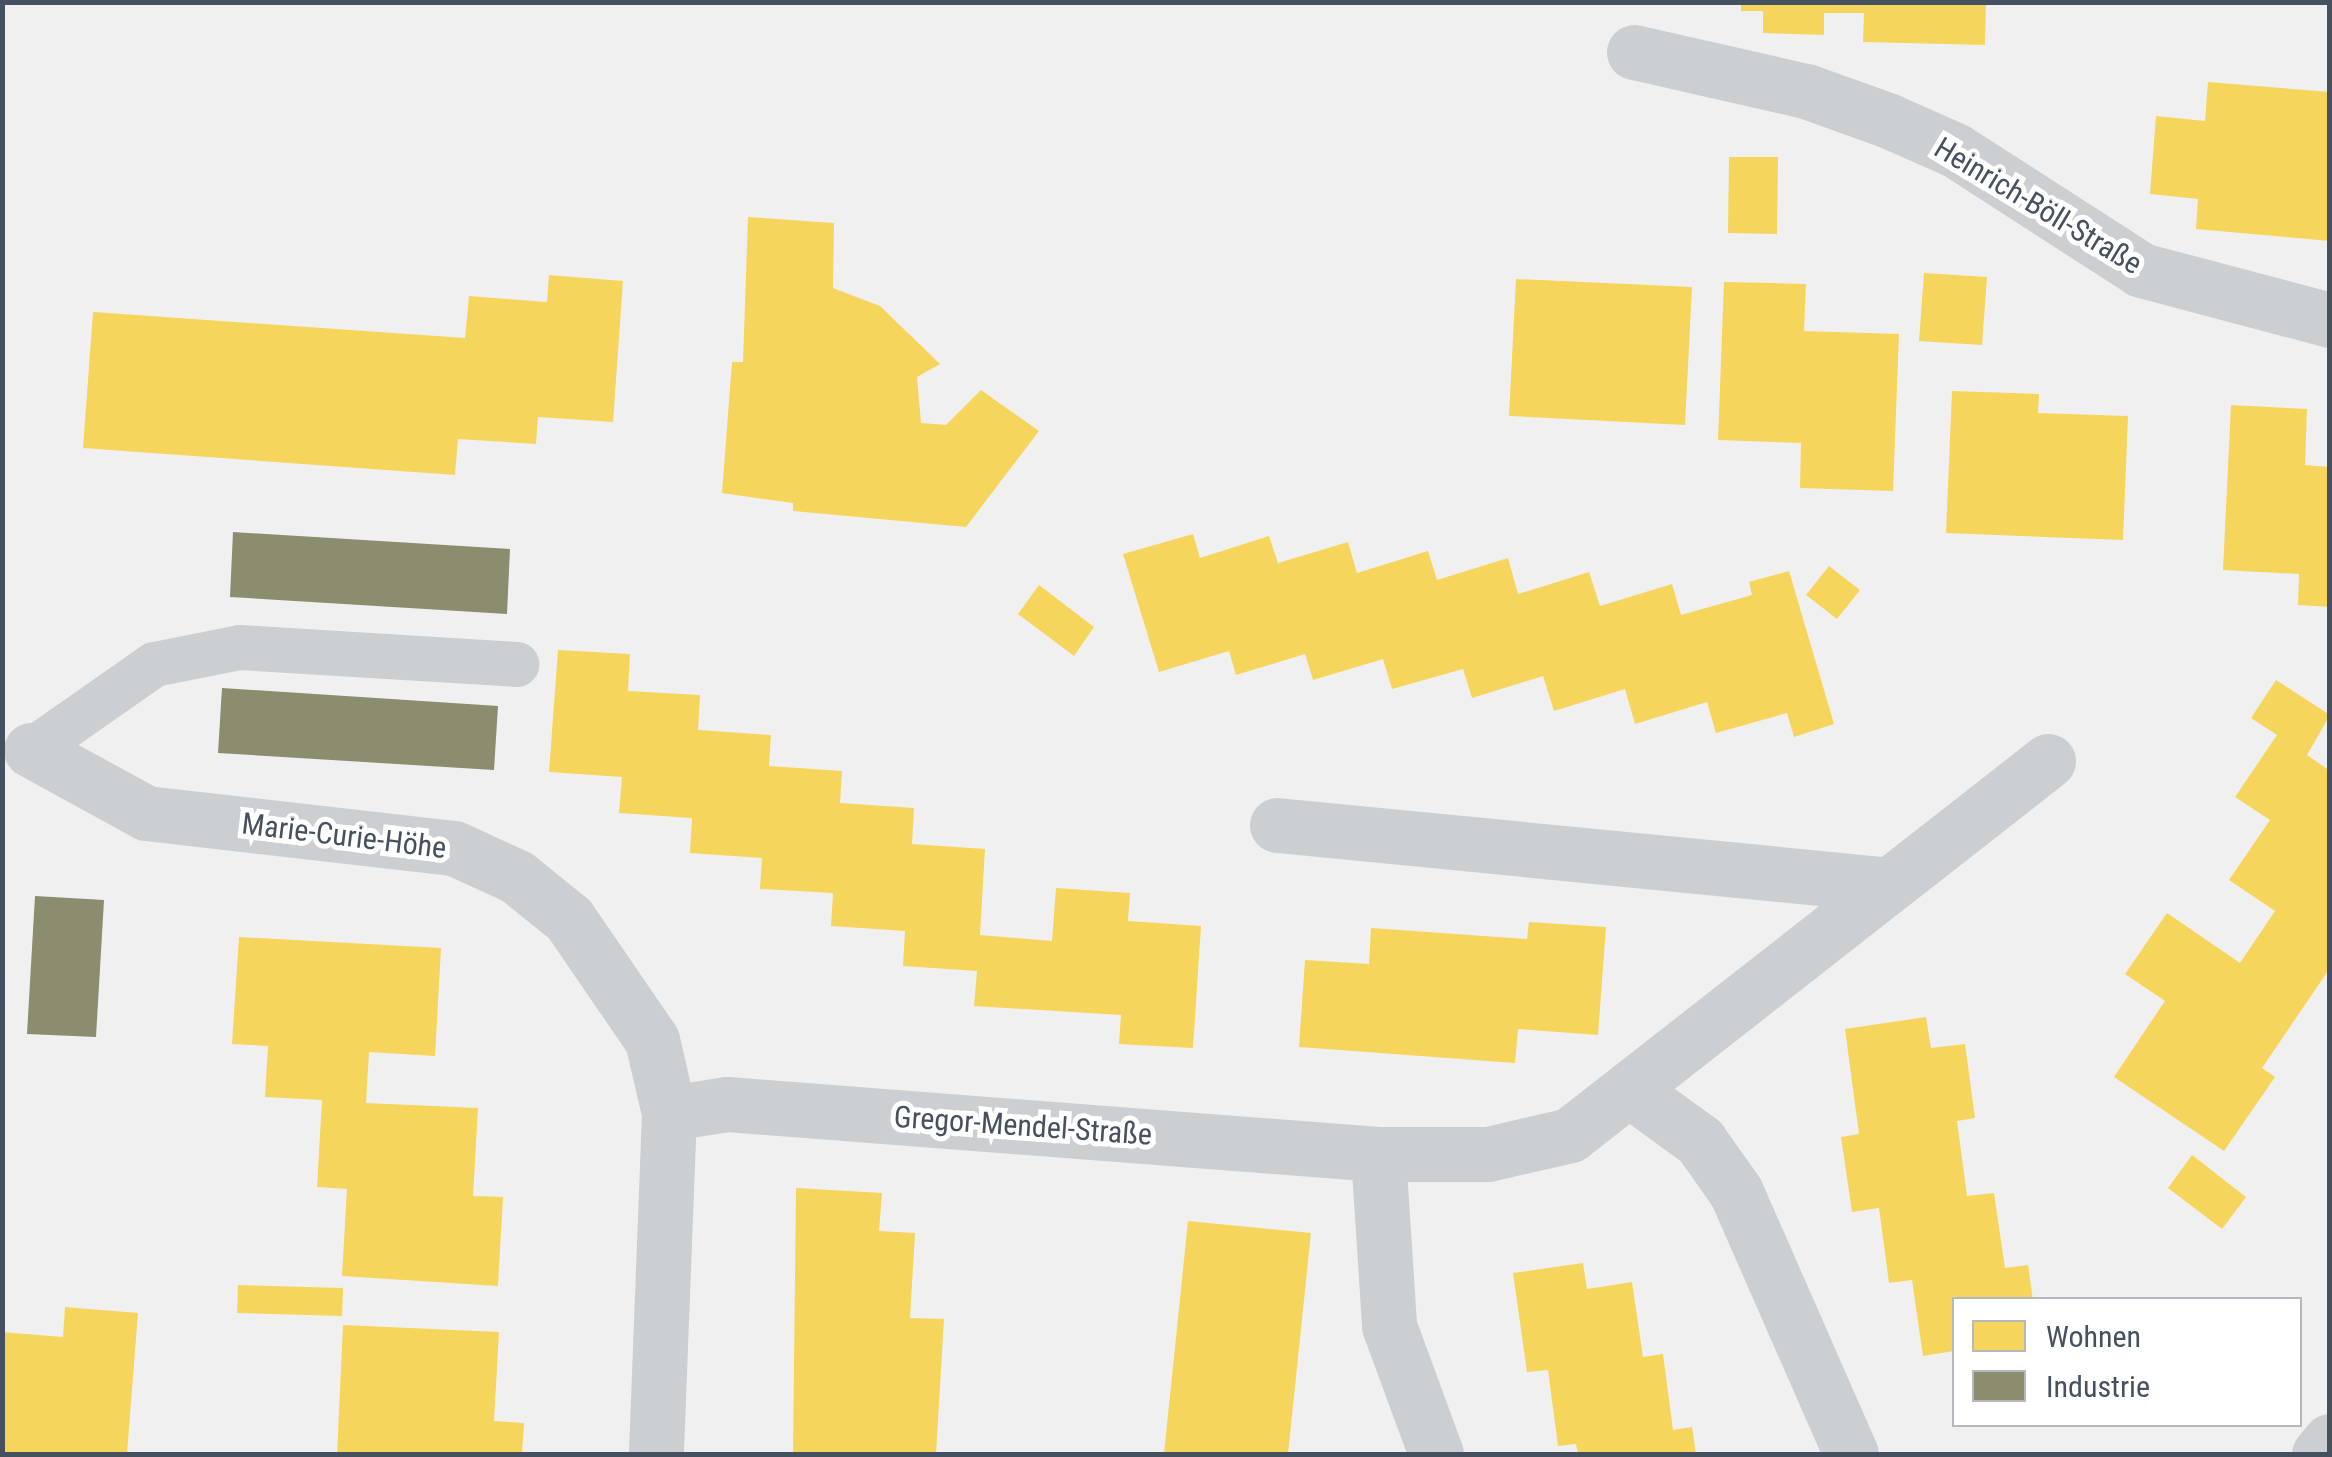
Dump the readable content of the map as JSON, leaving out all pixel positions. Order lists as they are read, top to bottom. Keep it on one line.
{"streets":{"street":["Heinrich-Böll-Straße","Marie-Curie-Höhe","Gregor-Mendel-Straße"]},"crossings":[["Marie-Curie-Höhe","Gregor-Mendel-Straße"]],"legend":["Wohnen","Industrie"]}
